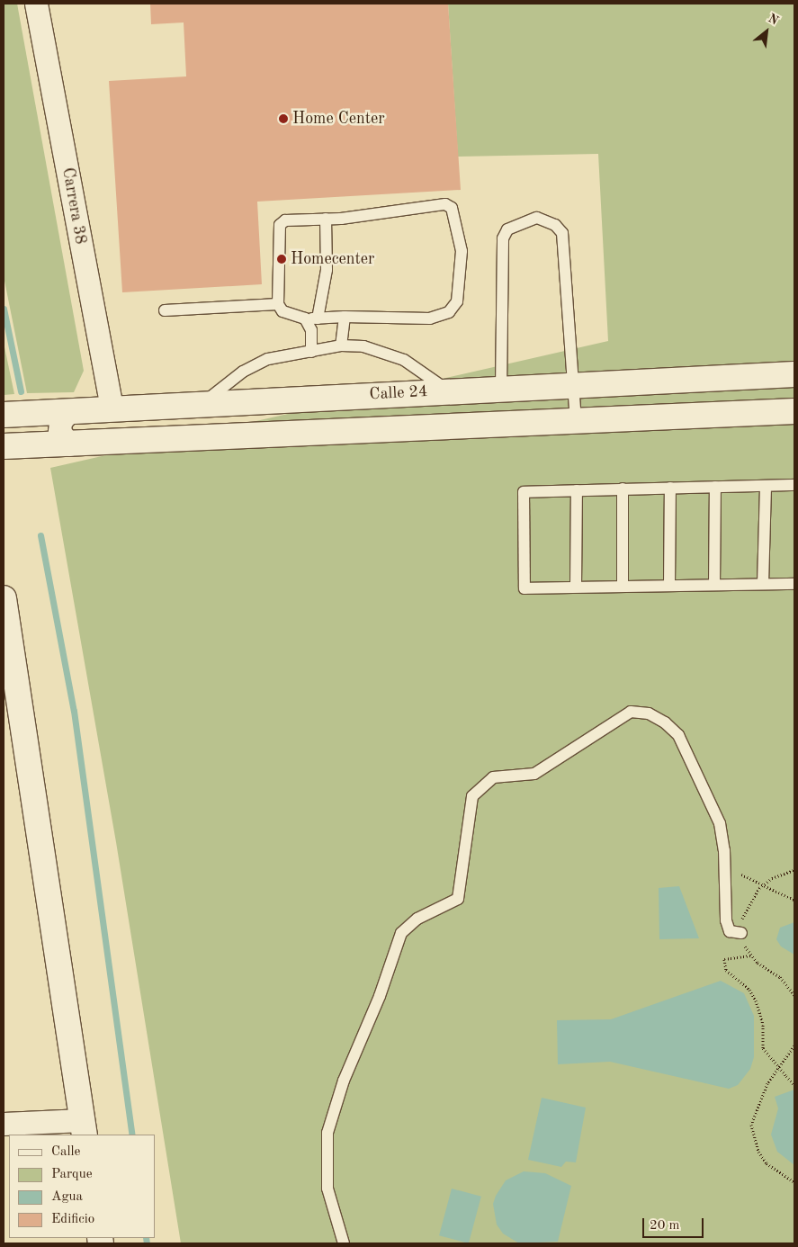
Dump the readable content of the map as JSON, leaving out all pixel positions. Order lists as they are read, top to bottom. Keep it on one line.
{"streets":{"street":["Carrera 38","Calle 24"]},"crossings":[["Carrera 38","Calle 24"]],"places":["Home Center","Homecenter"],"legend":["Calle","Parque","Agua","Edificio"],"scale_bar":"20 m","north":"top right"}
